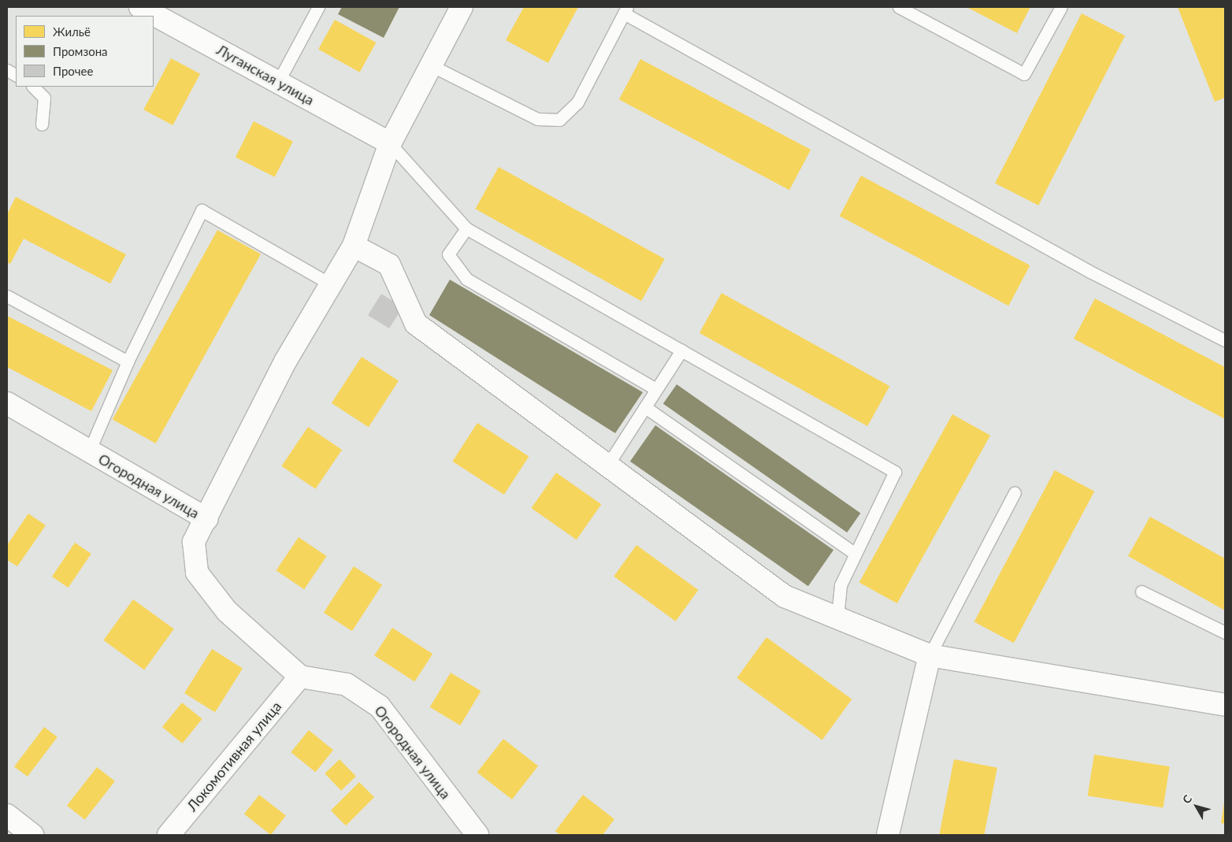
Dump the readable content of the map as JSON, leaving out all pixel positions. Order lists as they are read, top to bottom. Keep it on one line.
{"streets":{"street":["Луганская улица","Огородная улица","Локомотивная улица"]},"crossings":[["Огородная улица","Локомотивная улица"]],"legend":["Жильё","Промзона","Прочее"],"north":"top left"}
